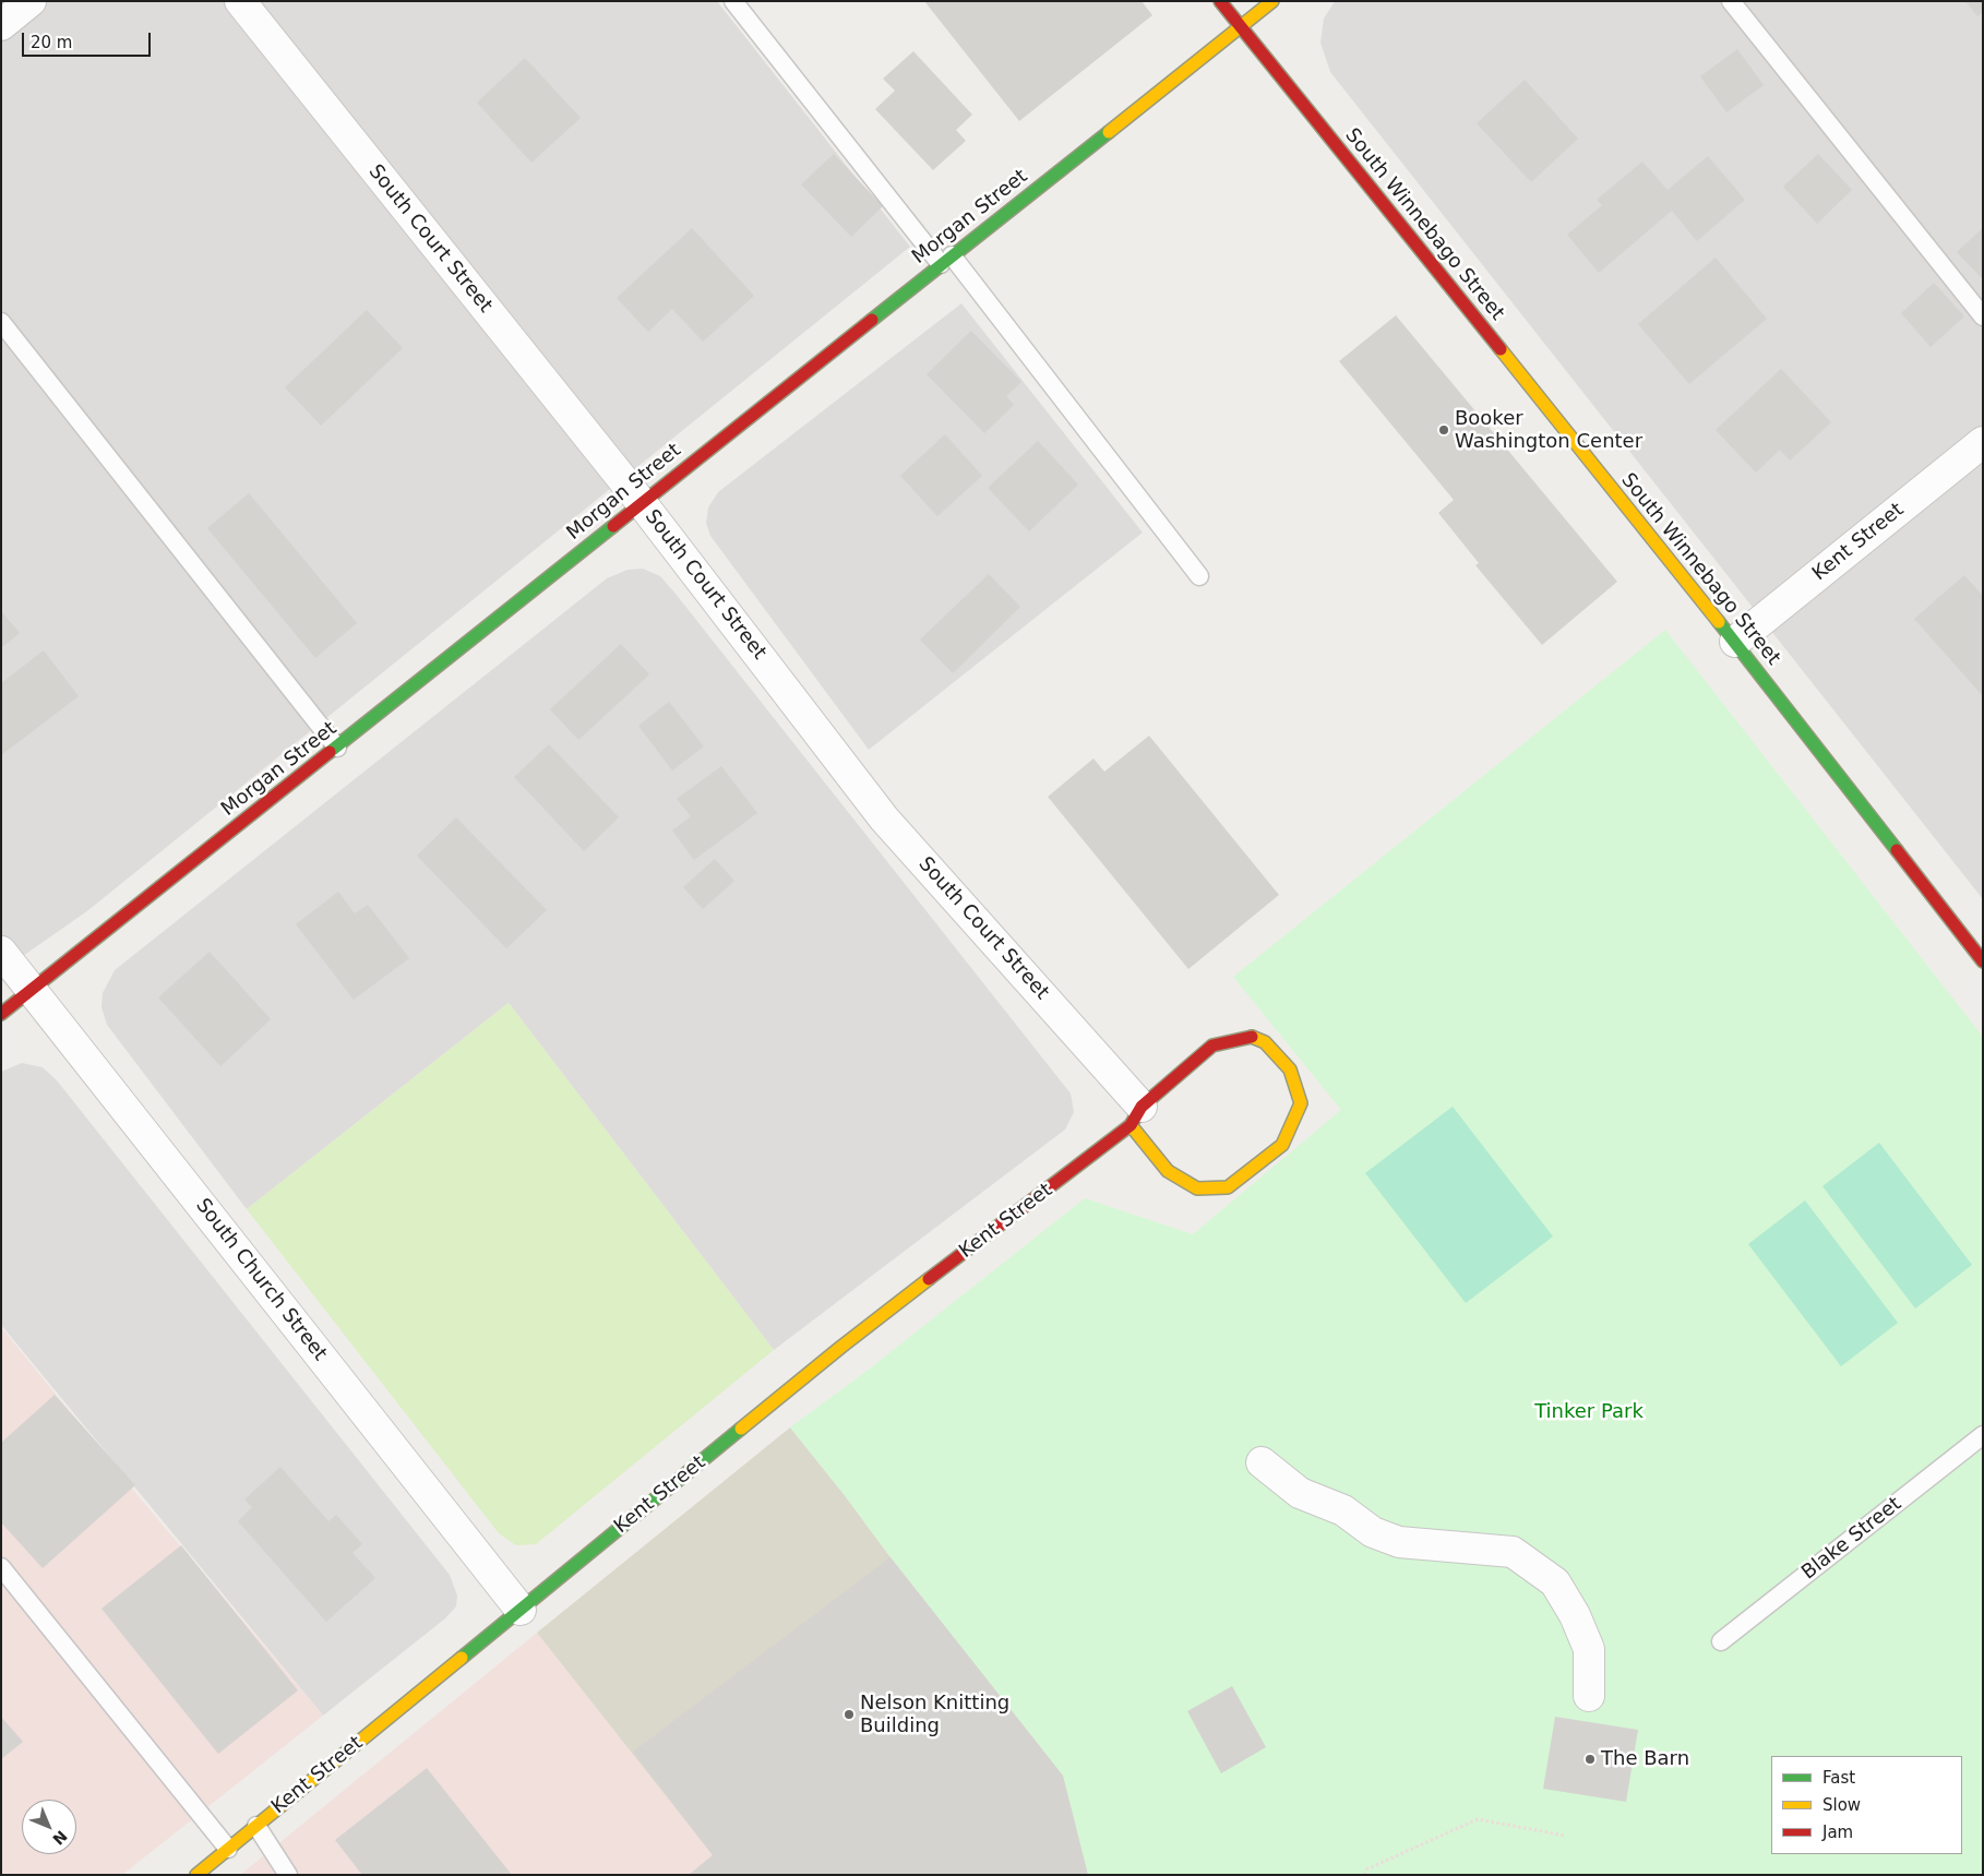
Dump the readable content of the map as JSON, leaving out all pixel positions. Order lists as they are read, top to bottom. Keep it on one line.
{"streets":{"main road":["Morgan Street","South Winnebago Street","Kent Street"],"street":["South Court Street","South Church Street"],"lane":["Blake Street"]},"crossings":[["Morgan Street","South Winnebago Street"],["Morgan Street","South Court Street"],["Morgan Street","South Church Street"],["South Winnebago Street","Kent Street"],["South Court Street","Kent Street"],["Kent Street","South Church Street"]],"parks":["Tinker Park"],"places":["Booker Washington Center","Nelson Knitting Building","The Barn"],"legend":["Fast","Slow","Jam"],"scale_bar":"20 m","north":"bottom right"}
